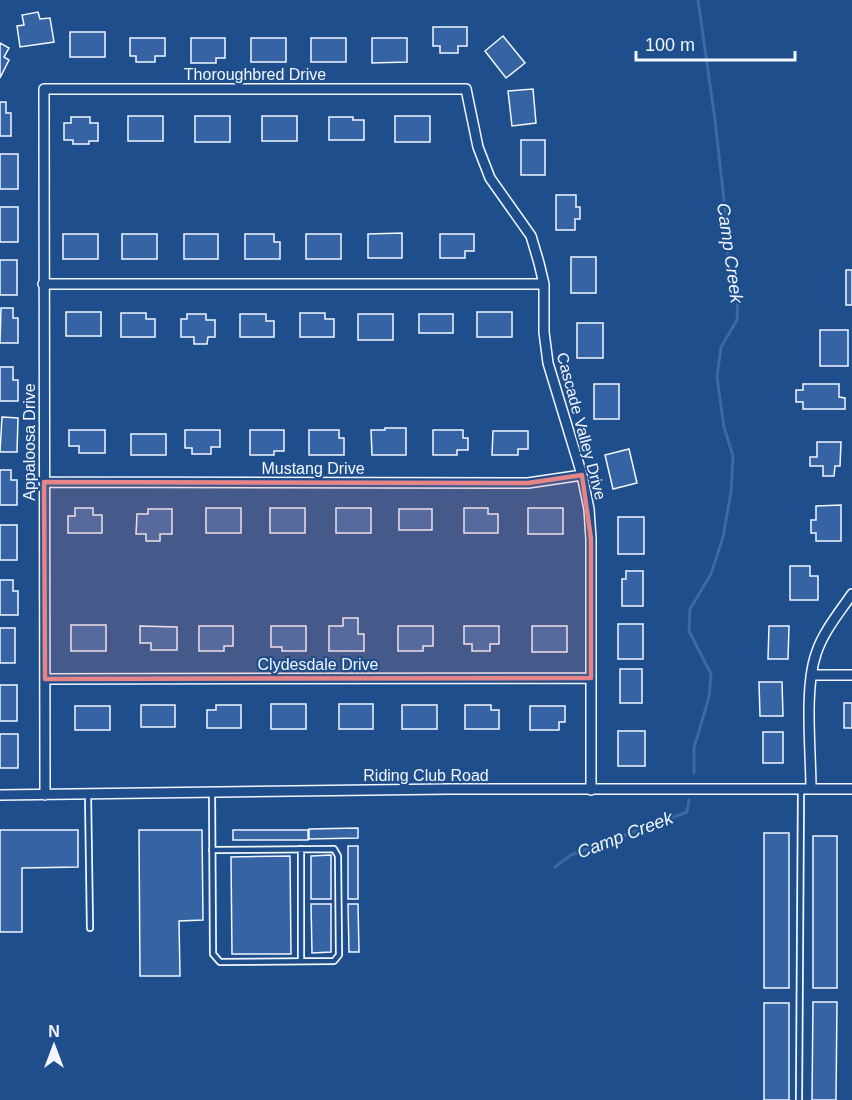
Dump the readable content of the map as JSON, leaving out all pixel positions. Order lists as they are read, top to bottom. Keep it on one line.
{"streets":{"street":["Thoroughbred Drive","Cascade Valley Drive","Appaloosa Drive","Mustang Drive","Clydesdale Drive","Riding Club Road"]},"crossings":[["Thoroughbred Drive","Cascade Valley Drive"],["Thoroughbred Drive","Appaloosa Drive"],["Cascade Valley Drive","Mustang Drive"],["Cascade Valley Drive","Clydesdale Drive"],["Cascade Valley Drive","Riding Club Road"],["Appaloosa Drive","Mustang Drive"],["Appaloosa Drive","Clydesdale Drive"],["Appaloosa Drive","Riding Club Road"]],"water":["Camp Creek"],"scale_bar":"100 m","north":"top"}
